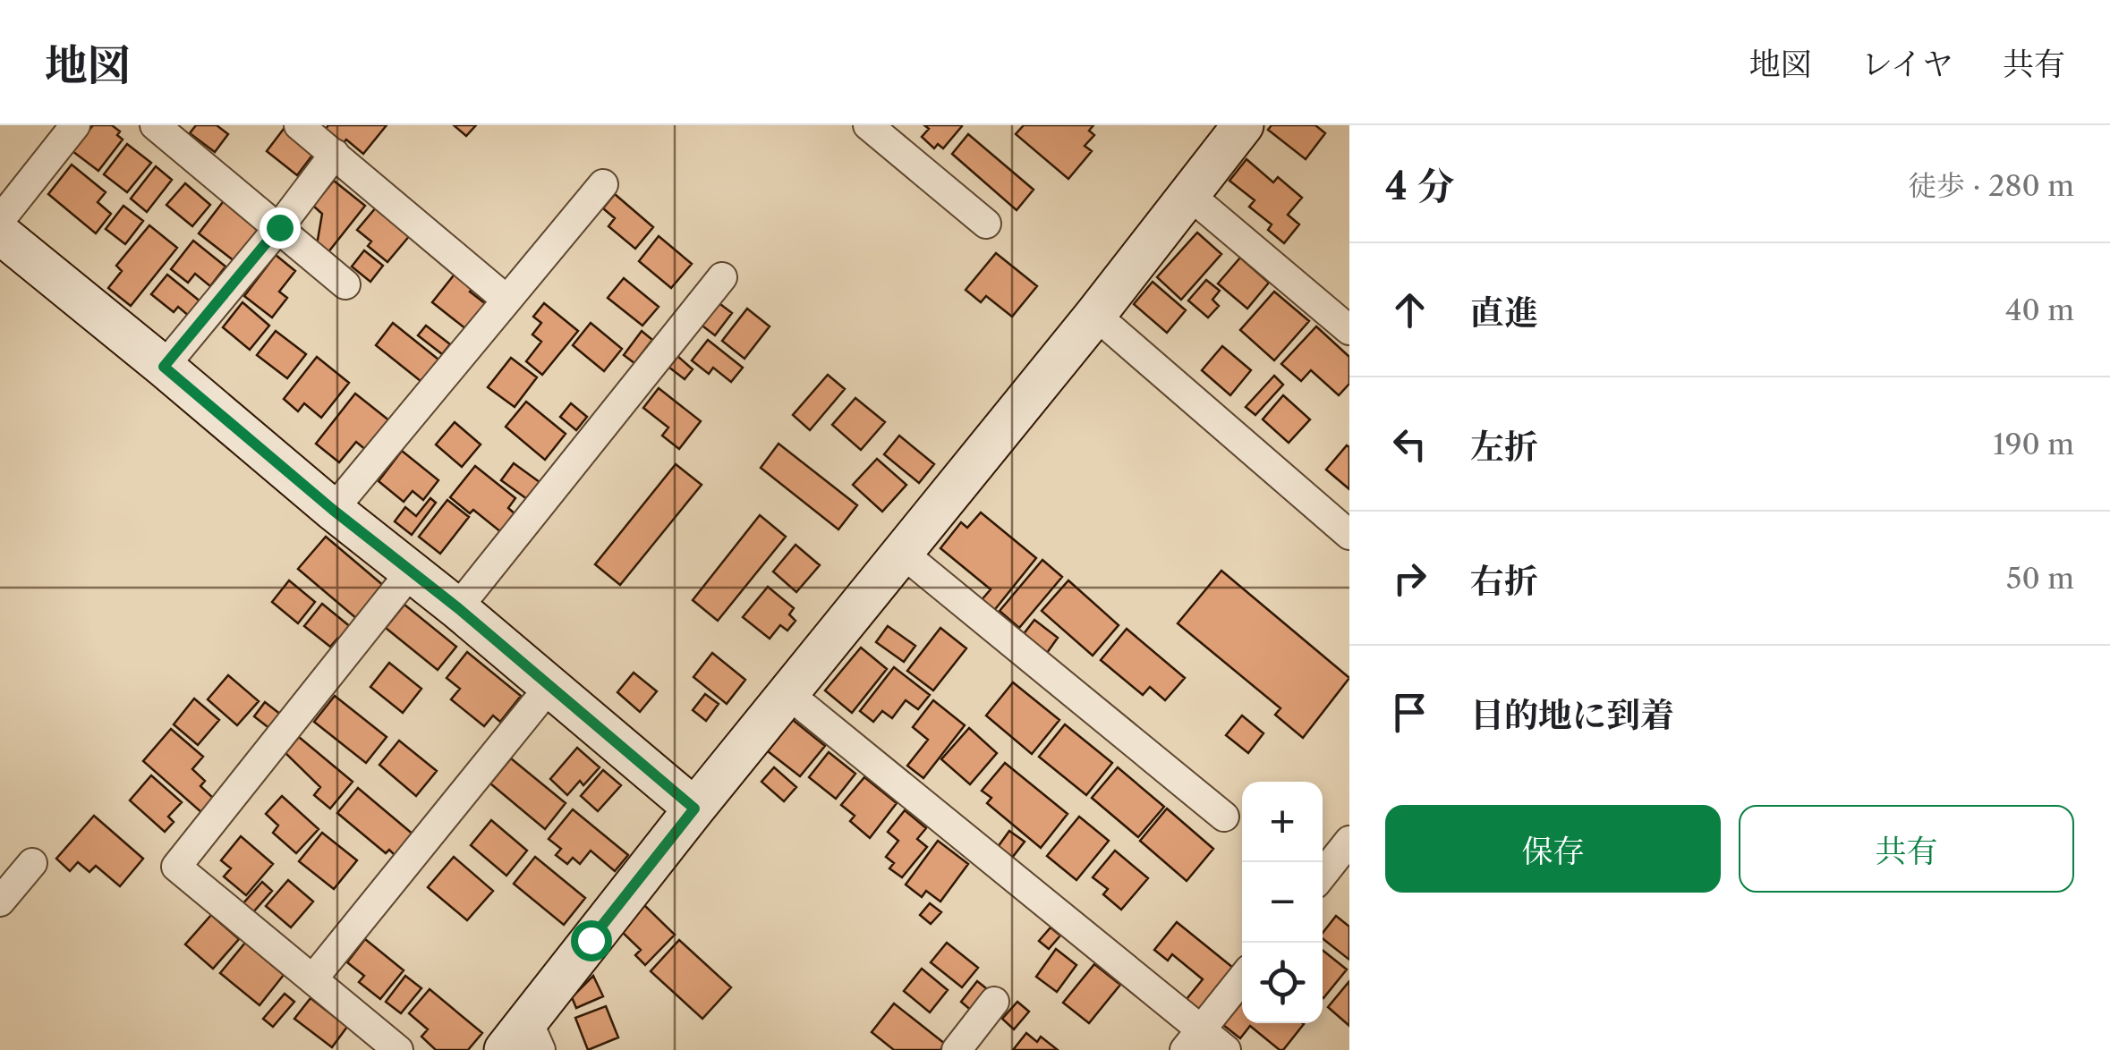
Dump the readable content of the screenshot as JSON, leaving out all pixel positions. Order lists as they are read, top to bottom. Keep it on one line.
{"page":{"header":"地図","nav":["地図","レイヤ","共有"],"heading":["4 分","徒歩 · 280 m"],"list":[["直進","40 m"],["左折","190 m"],["右折","50 m"],"目的地に到着"],"buttons":["保存","共有"],"map_buttons":["+","−"]}}
